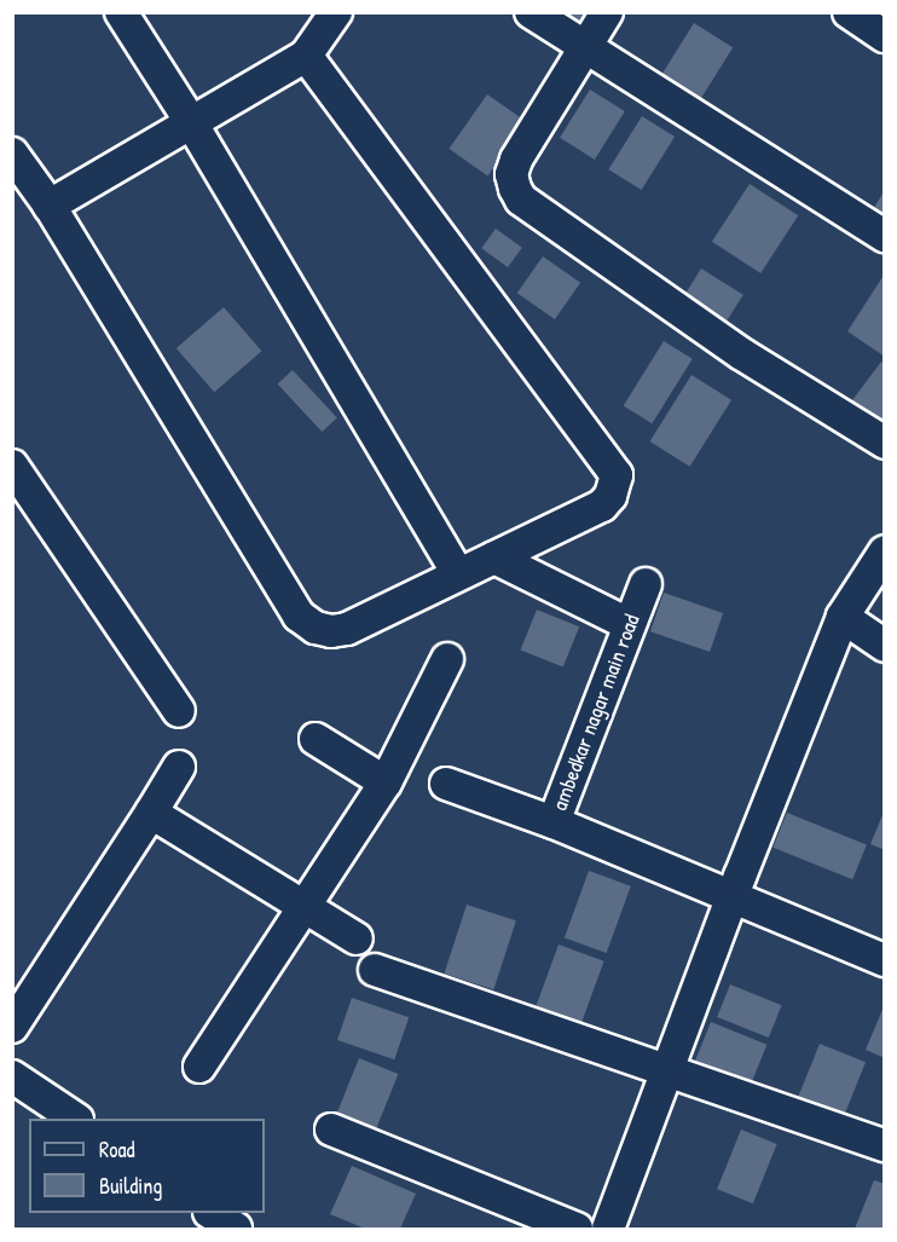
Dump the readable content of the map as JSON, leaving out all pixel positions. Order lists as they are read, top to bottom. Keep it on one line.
{"streets":{"street":["ambedkar nagar main road"]},"legend":["Road","Building"]}
